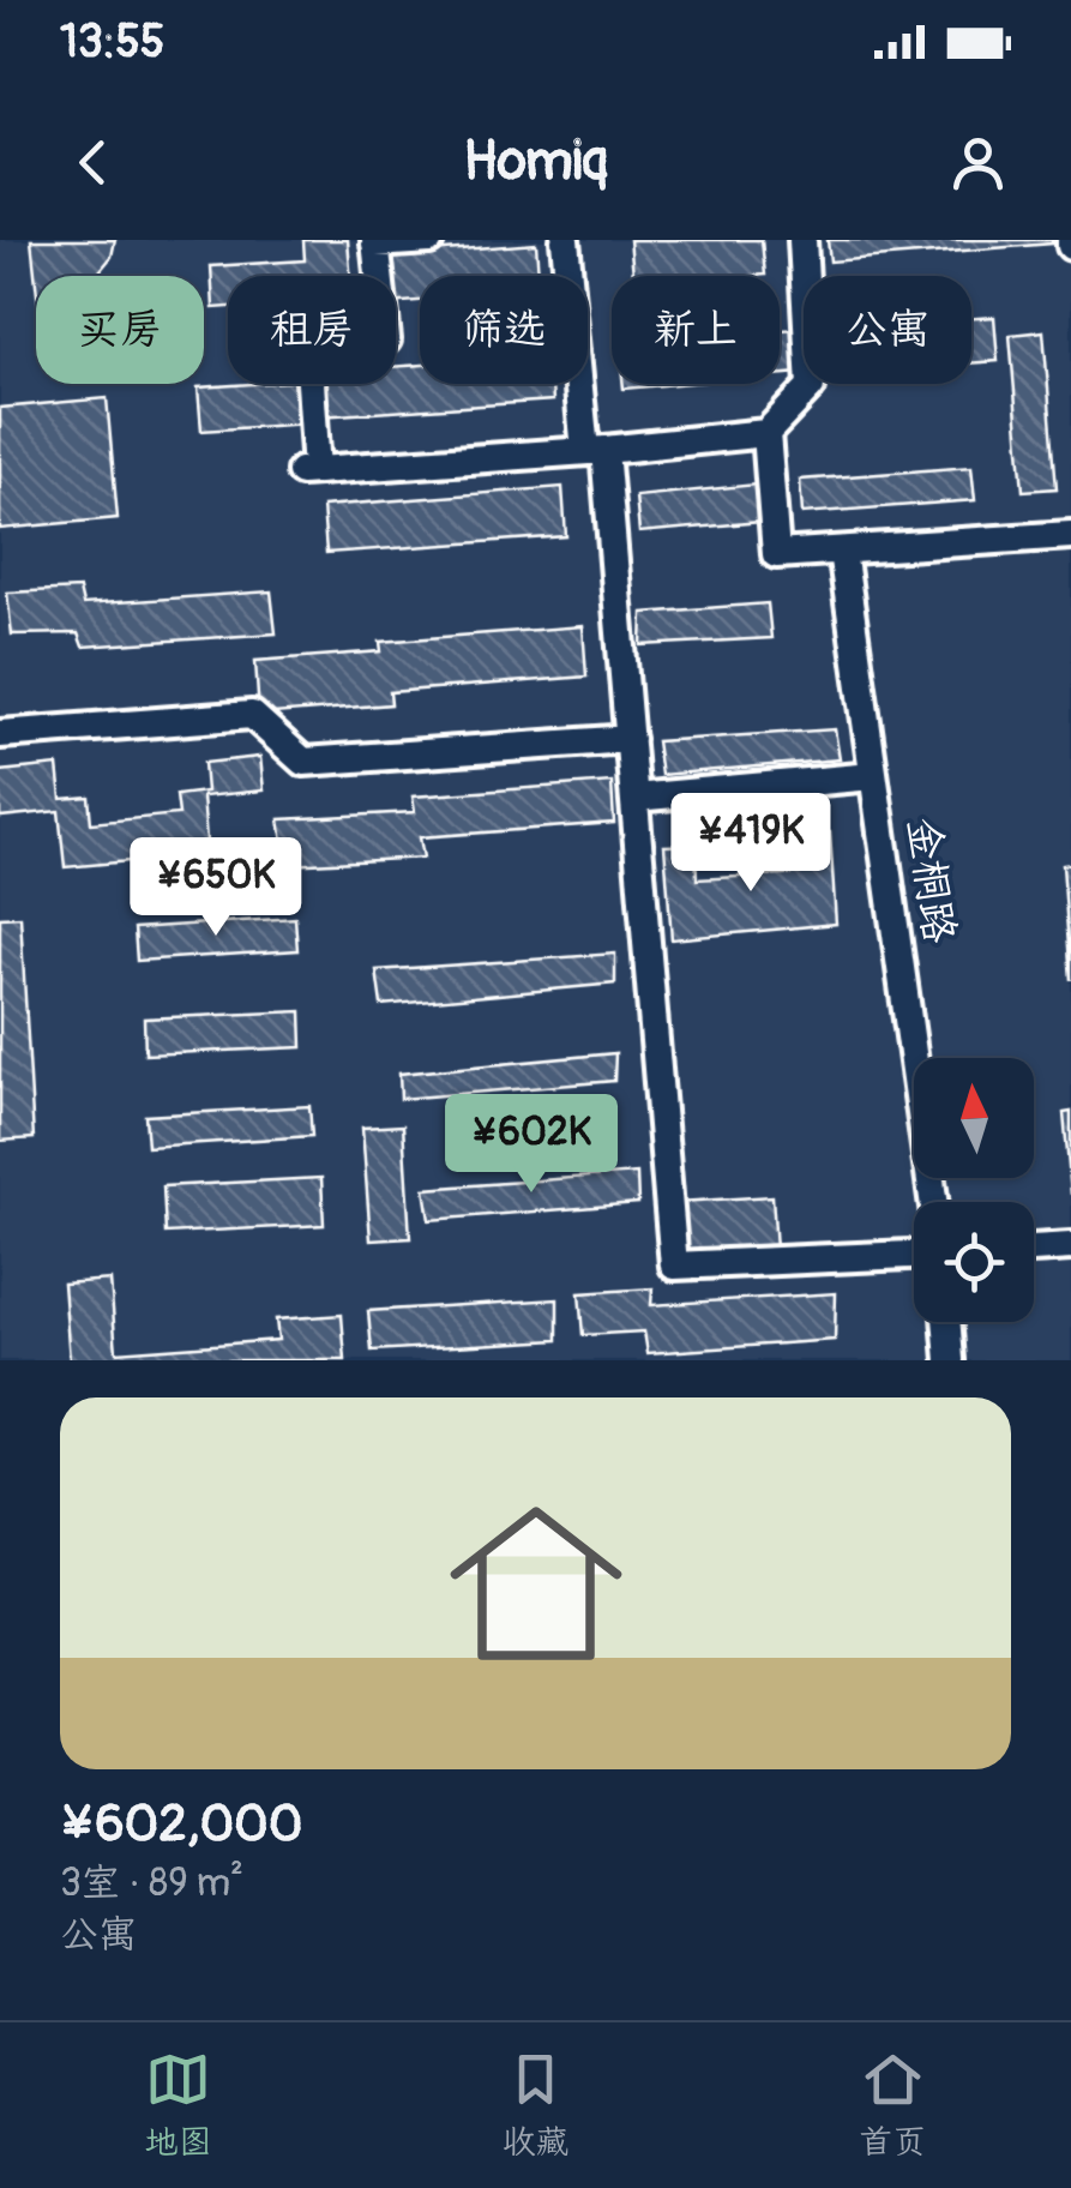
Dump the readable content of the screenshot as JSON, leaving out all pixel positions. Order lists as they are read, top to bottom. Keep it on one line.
{"streets":{"street":["金桐路"]},"north":"top","page":{"status":"13:55","header":"Homiq","chip":["买房","租房","筛选","新上","公寓"],"price":["¥419K","¥650K","¥602K"],"list":[{"name":"¥602,000","note":"3室 · 89 m² · 公寓"}],"tabs":["地图","收藏","首页"]}}
